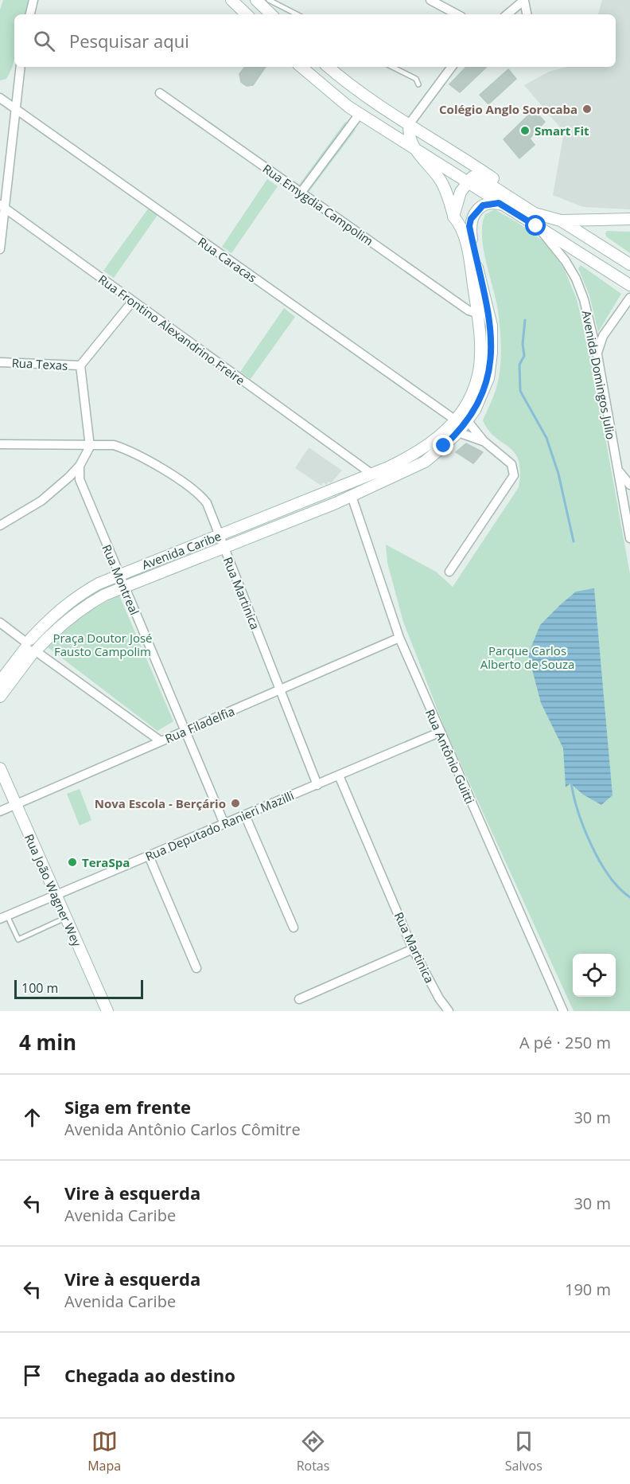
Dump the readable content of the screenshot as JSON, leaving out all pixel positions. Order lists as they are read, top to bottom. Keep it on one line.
{"streets":{"street":["Rua Emygdia Campolim","Rua Caracas","Rua Frontino Alexandrino Freire","Rua Texas","Avenida Domingos Julio","Avenida Caribe","Rua Montreal","Rua Martinica","Rua Filadelfia","Rua Antônio Guitti","Rua Deputado Ranieri Mazilli","Rua João Wagner Wey"]},"crossings":[["Rua Emygdia Campolim","Avenida Caribe"],["Rua Caracas","Avenida Caribe"],["Rua Frontino Alexandrino Freire","Avenida Caribe"],["Avenida Caribe","Rua Montreal"],["Avenida Caribe","Rua Martinica"],["Avenida Caribe","Rua Antônio Guitti"],["Rua Montreal","Rua Filadelfia"],["Rua Montreal","Rua Deputado Ranieri Mazilli"],["Rua Martinica","Rua Filadelfia"],["Rua Martinica","Rua Deputado Ranieri Mazilli"],["Rua Filadelfia","Rua Antônio Guitti"],["Rua Filadelfia","Rua João Wagner Wey"],["Rua Antônio Guitti","Rua Deputado Ranieri Mazilli"],["Rua Deputado Ranieri Mazilli","Rua João Wagner Wey"]],"parks":["Praça Doutor José Fausto Campolim","Parque Carlos Alberto de Souza"],"places":["Colégio Anglo Sorocaba","Smart Fit","Nova Escola - Berçário","TeraSpa"],"scale_bar":"100 m","page":{"search":"Pesquisar aqui","scale":"100 m","heading":["4 min","A pé · 250 m"],"list":[["Siga em frente","Avenida Antônio Carlos Cômitre","30 m"],["Vire à esquerda","Avenida Caribe","30 m"],["Vire à esquerda","Avenida Caribe","190 m"],"Chegada ao destino"],"nav":["Mapa","Rotas","Salvos"]}}
